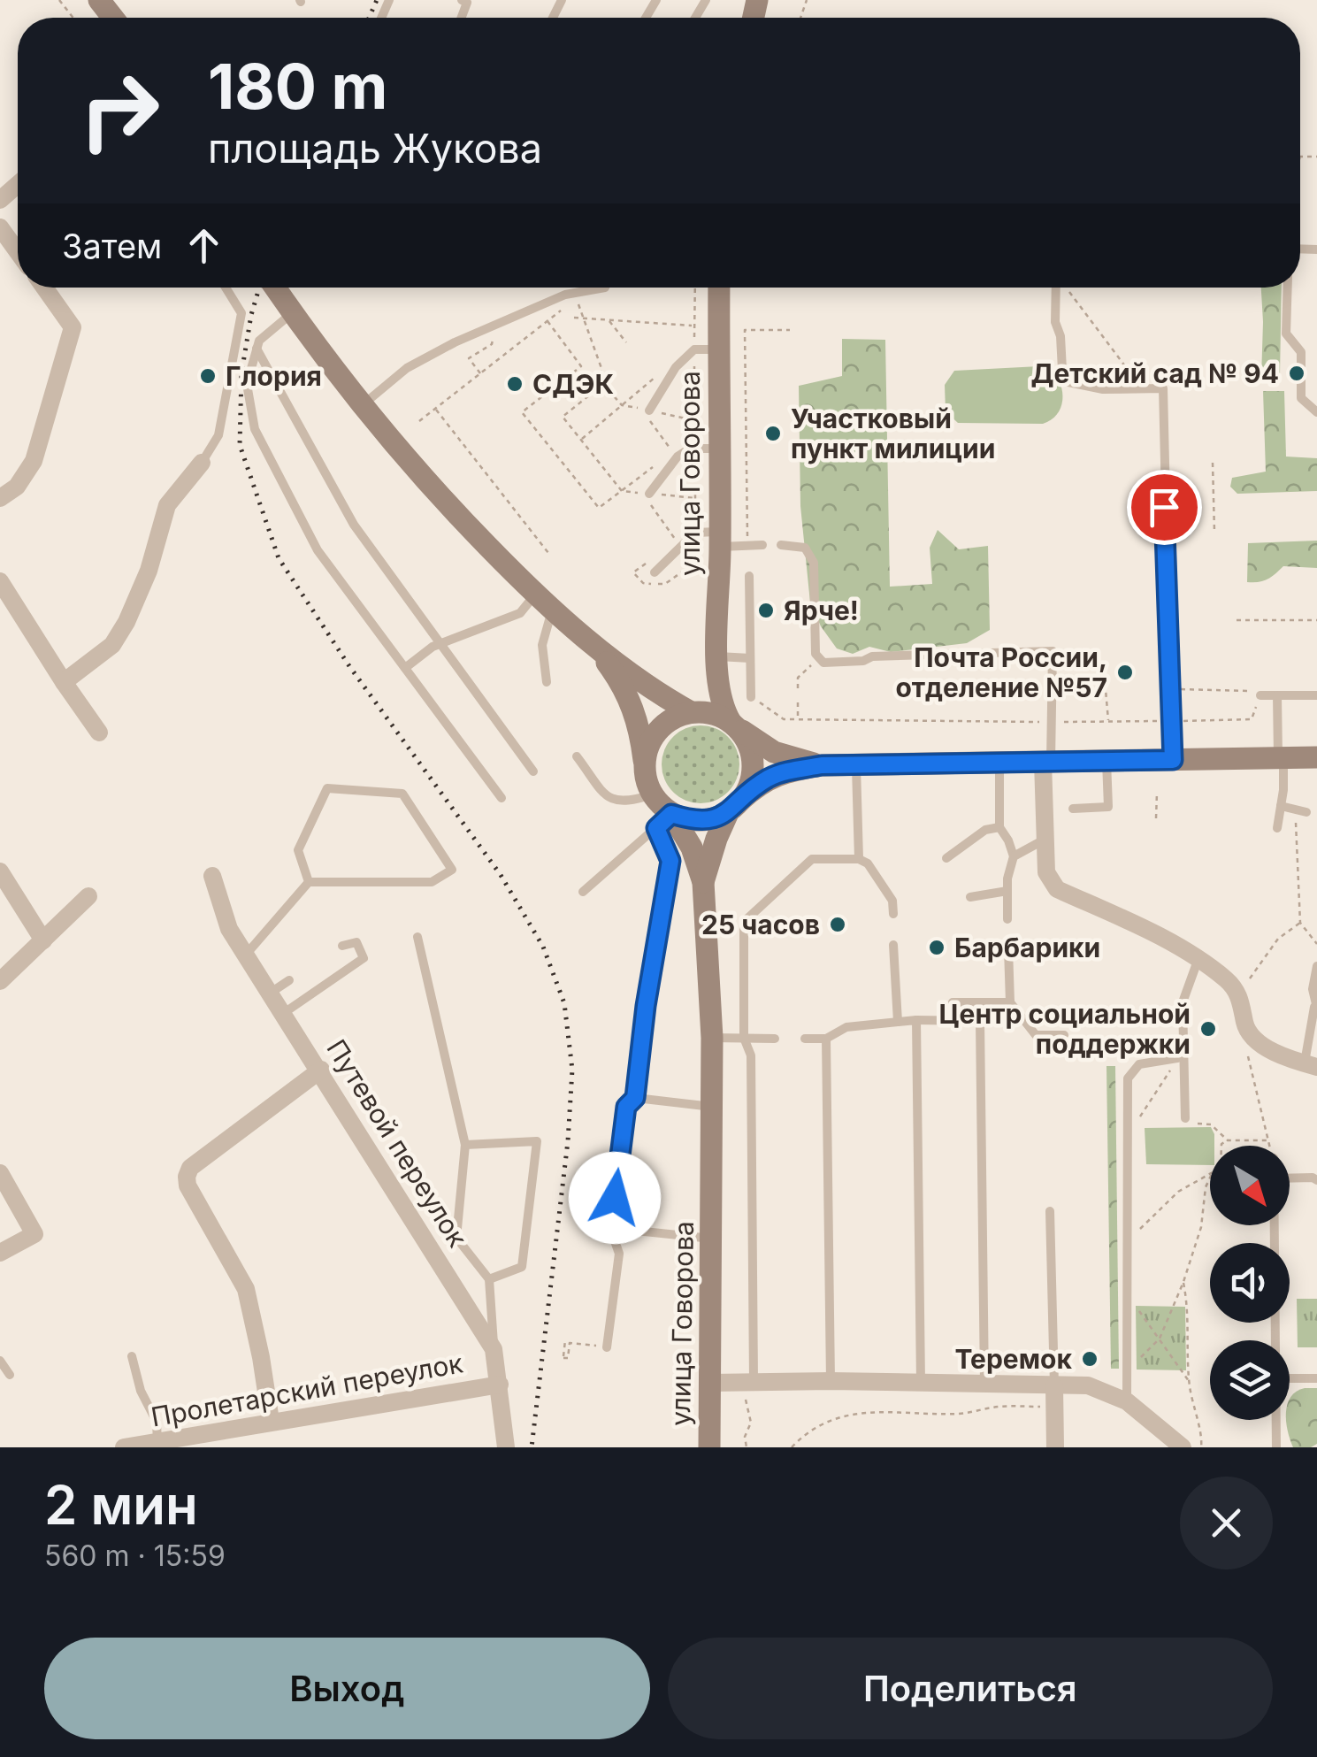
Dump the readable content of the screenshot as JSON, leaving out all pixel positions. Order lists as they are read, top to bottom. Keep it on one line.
{"streets":{"main road":["улица Говорова"],"street":["Путевой переулок","Пролетарский переулок"]},"crossings":[["Путевой переулок","Пролетарский переулок"]],"places":["Детский сад № 94","Глория","СДЭК","Участковый пункт милиции","Ярче!","Почта России, отделение №57","25 часов","Барбарики","Центр социальной поддержки","Теремок"],"north":"bottom right","page":{"turn":["180 m","площадь Жукова"],"then":"Затем","heading":["2 мин","560 m · 15:59"],"buttons":["Выход","Поделиться"]}}
